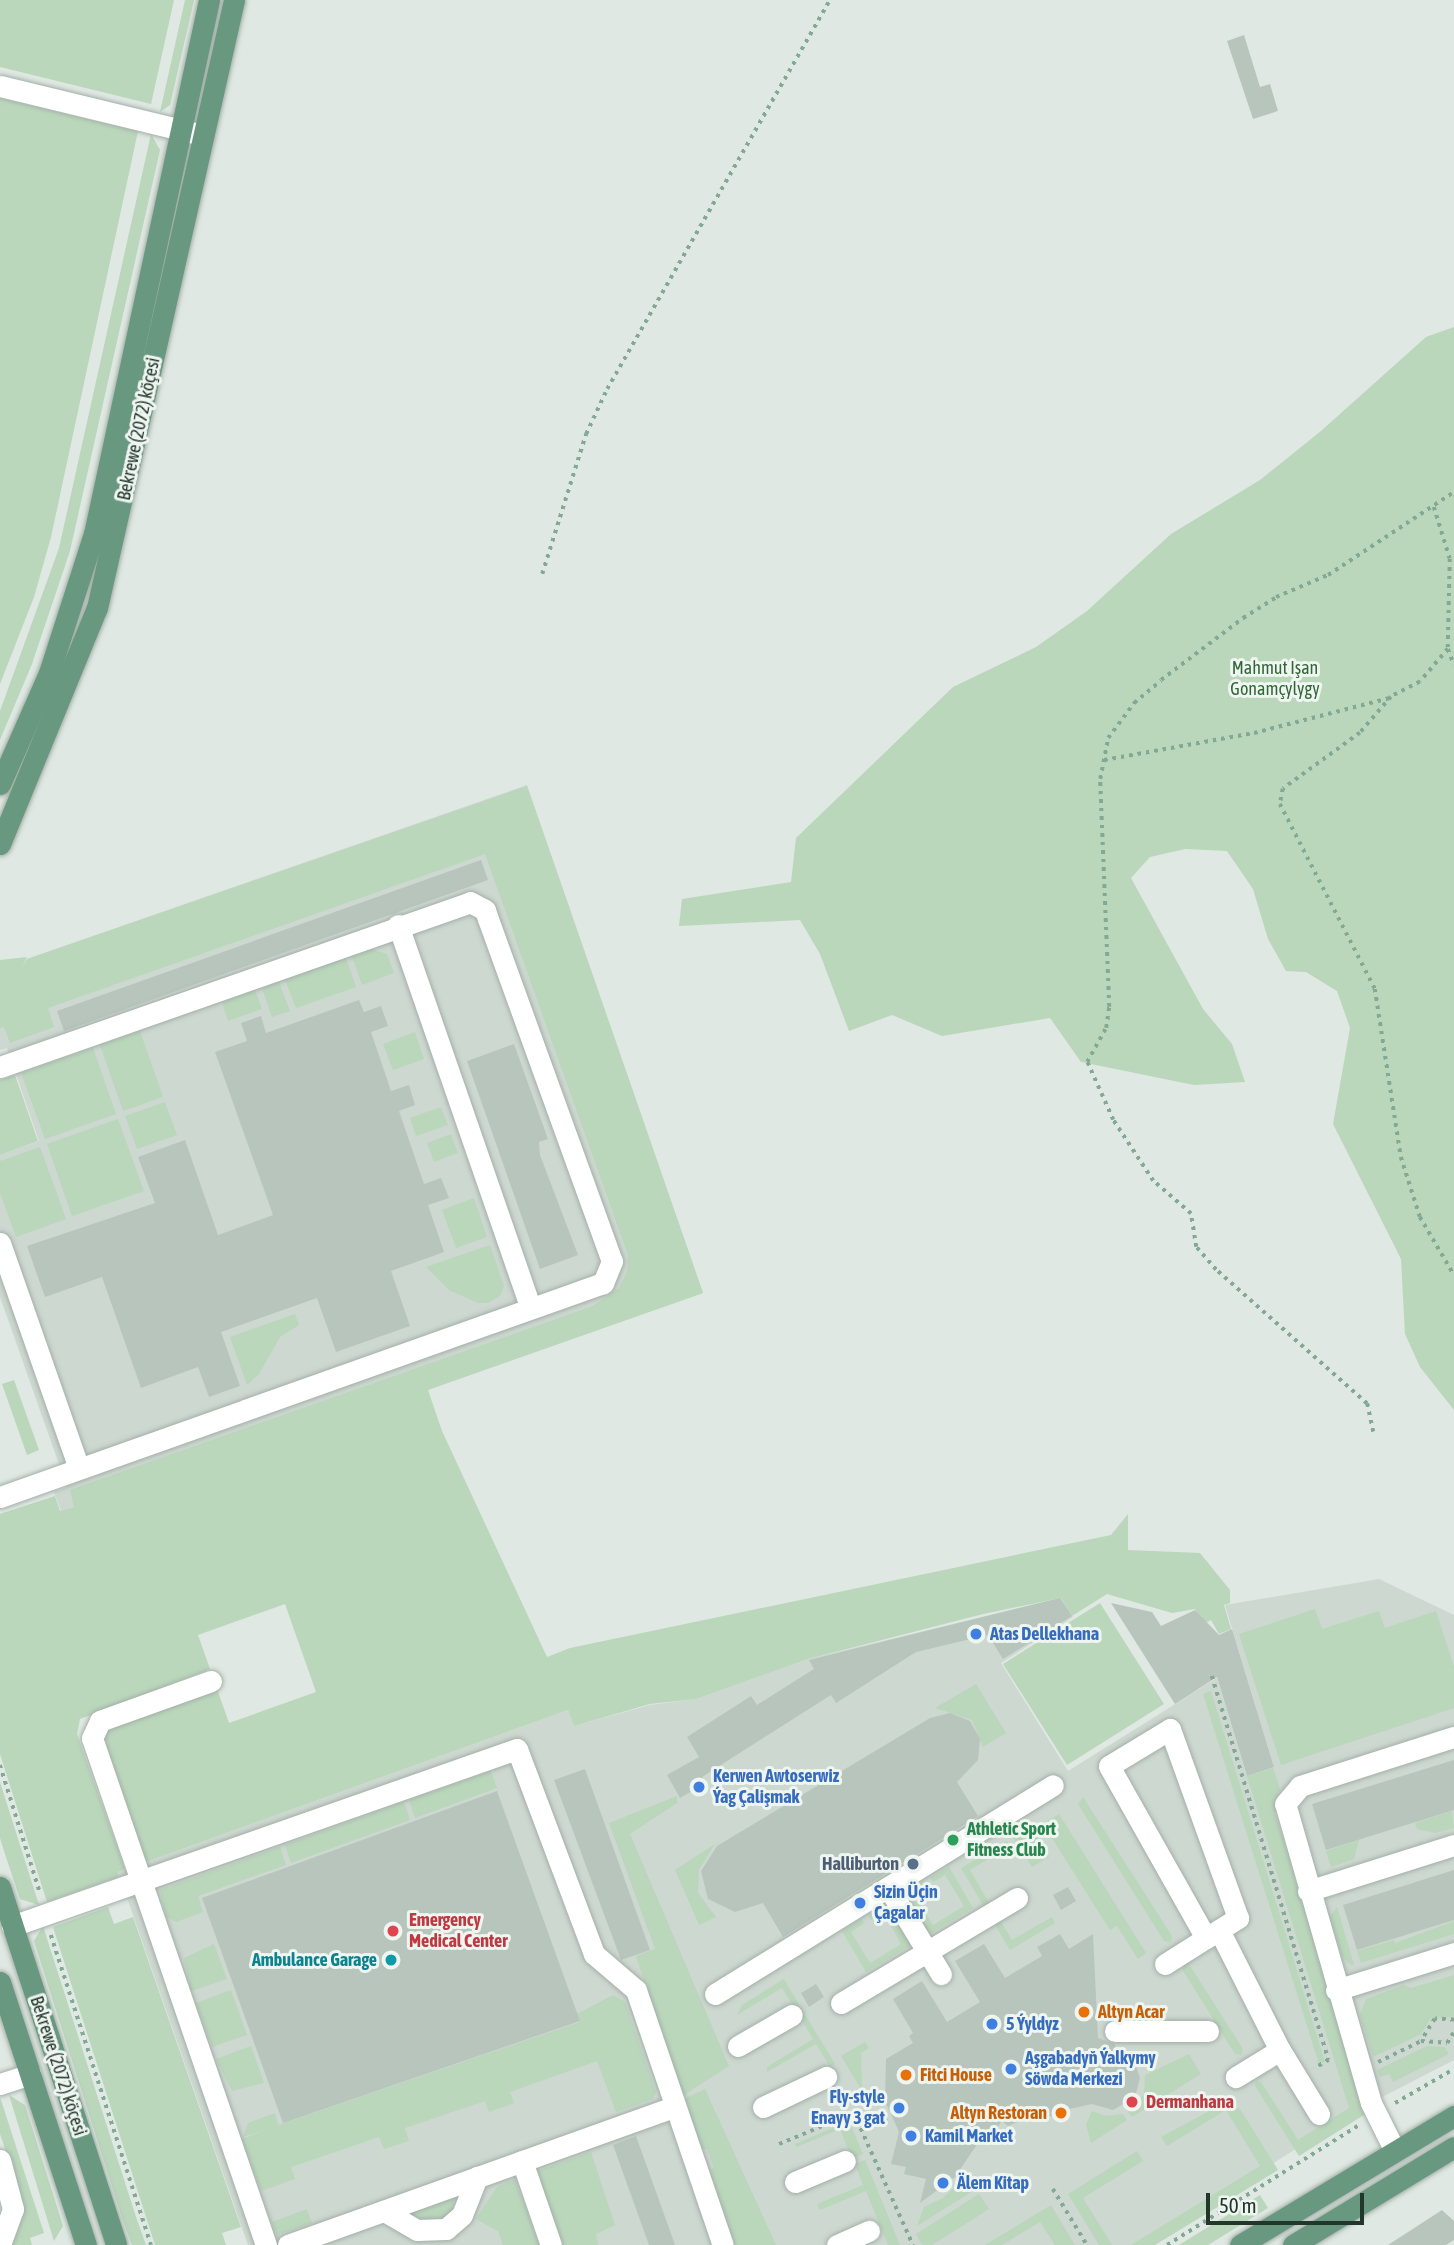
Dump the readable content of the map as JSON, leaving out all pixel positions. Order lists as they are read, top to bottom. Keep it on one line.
{"streets":{"main road":["Bekrewe (2072) köçesi"]},"parks":["Mahmut Işan Gonamçylygy"],"places":["Atas Dellekhana","Kerwen Awtoserwiz Ýag Çalişmak","Athletic Sport Fitness Club","Halliburton","Sizin Üçin Çagalar","Emergency Medical Center","Ambulance Garage","Altyn Acar","5 Ýyldyz","Aşgabadyň Ýalkymy Söwda Merkezi","Fitci House","Dermanhana","Fly-style Enayy 3 gat","Altyn Restoran","Kamil Market","Älem Kitap"],"scale_bar":"50 m"}
